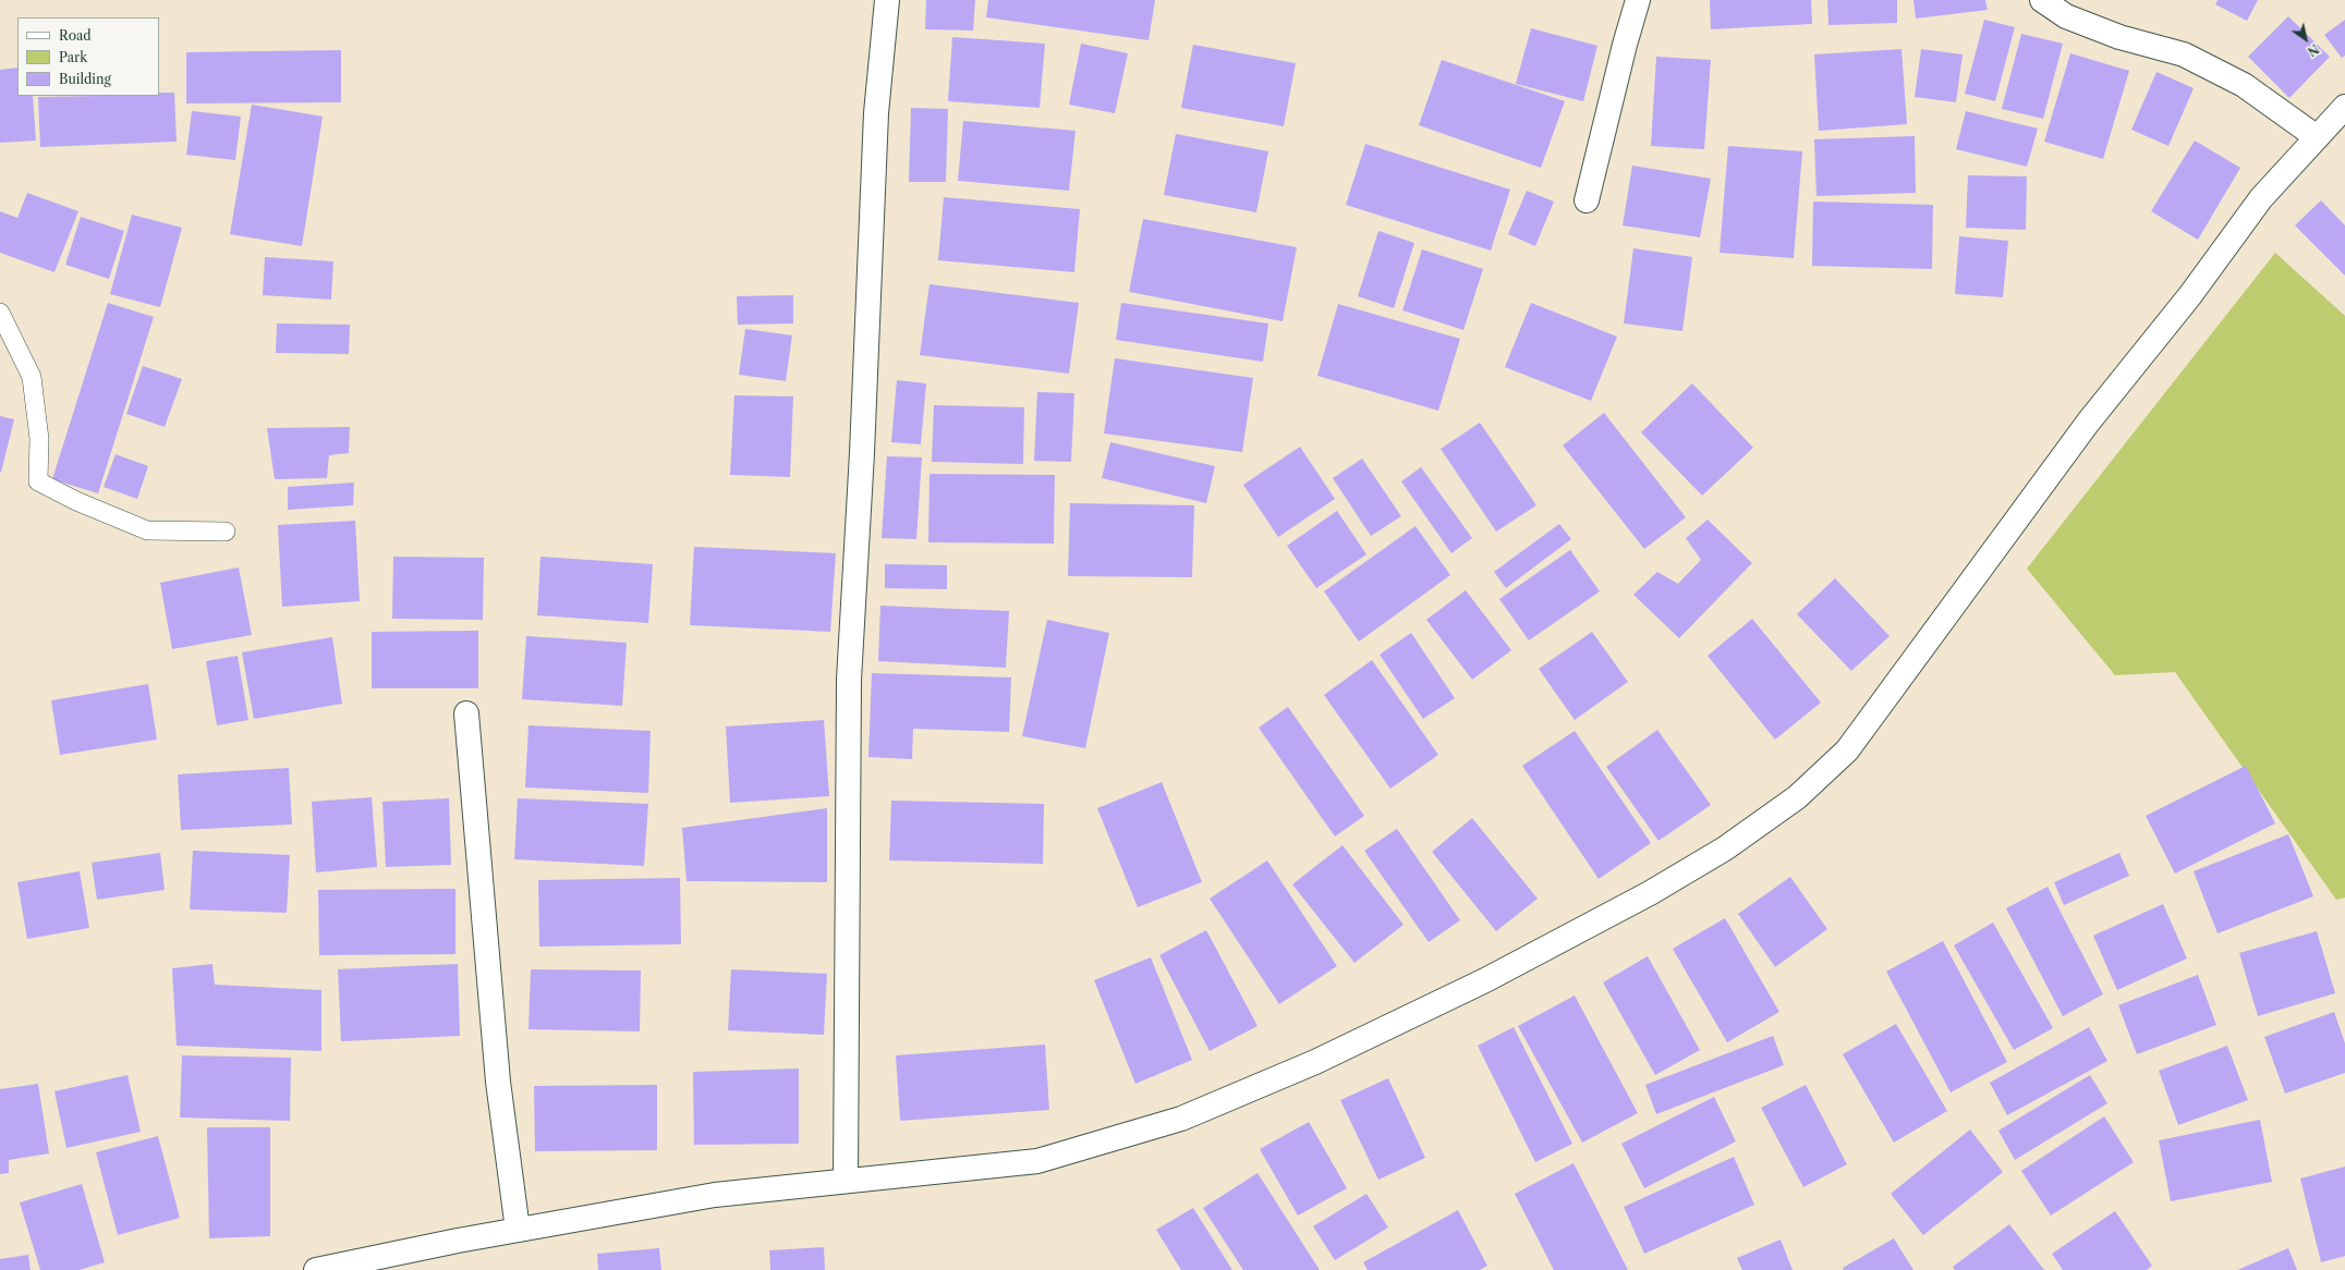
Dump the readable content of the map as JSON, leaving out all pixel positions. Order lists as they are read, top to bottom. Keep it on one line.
{"legend":["Road","Park","Building"],"north":"bottom right"}
